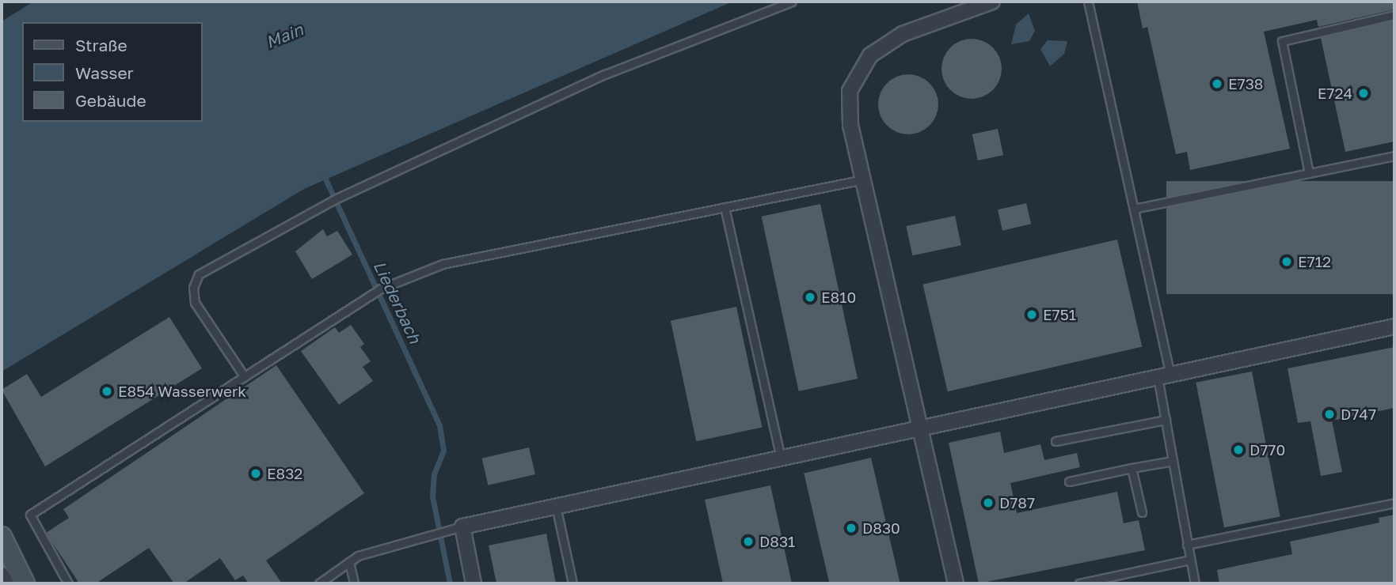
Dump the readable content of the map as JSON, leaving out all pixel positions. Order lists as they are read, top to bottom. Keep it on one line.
{"water":["Main","Liederbach"],"places":["E738","E724","E712","E810","E751","E854 Wasserwerk","D747","D770","E832","D787","D830","D831"],"legend":["Straße","Wasser","Gebäude"]}
